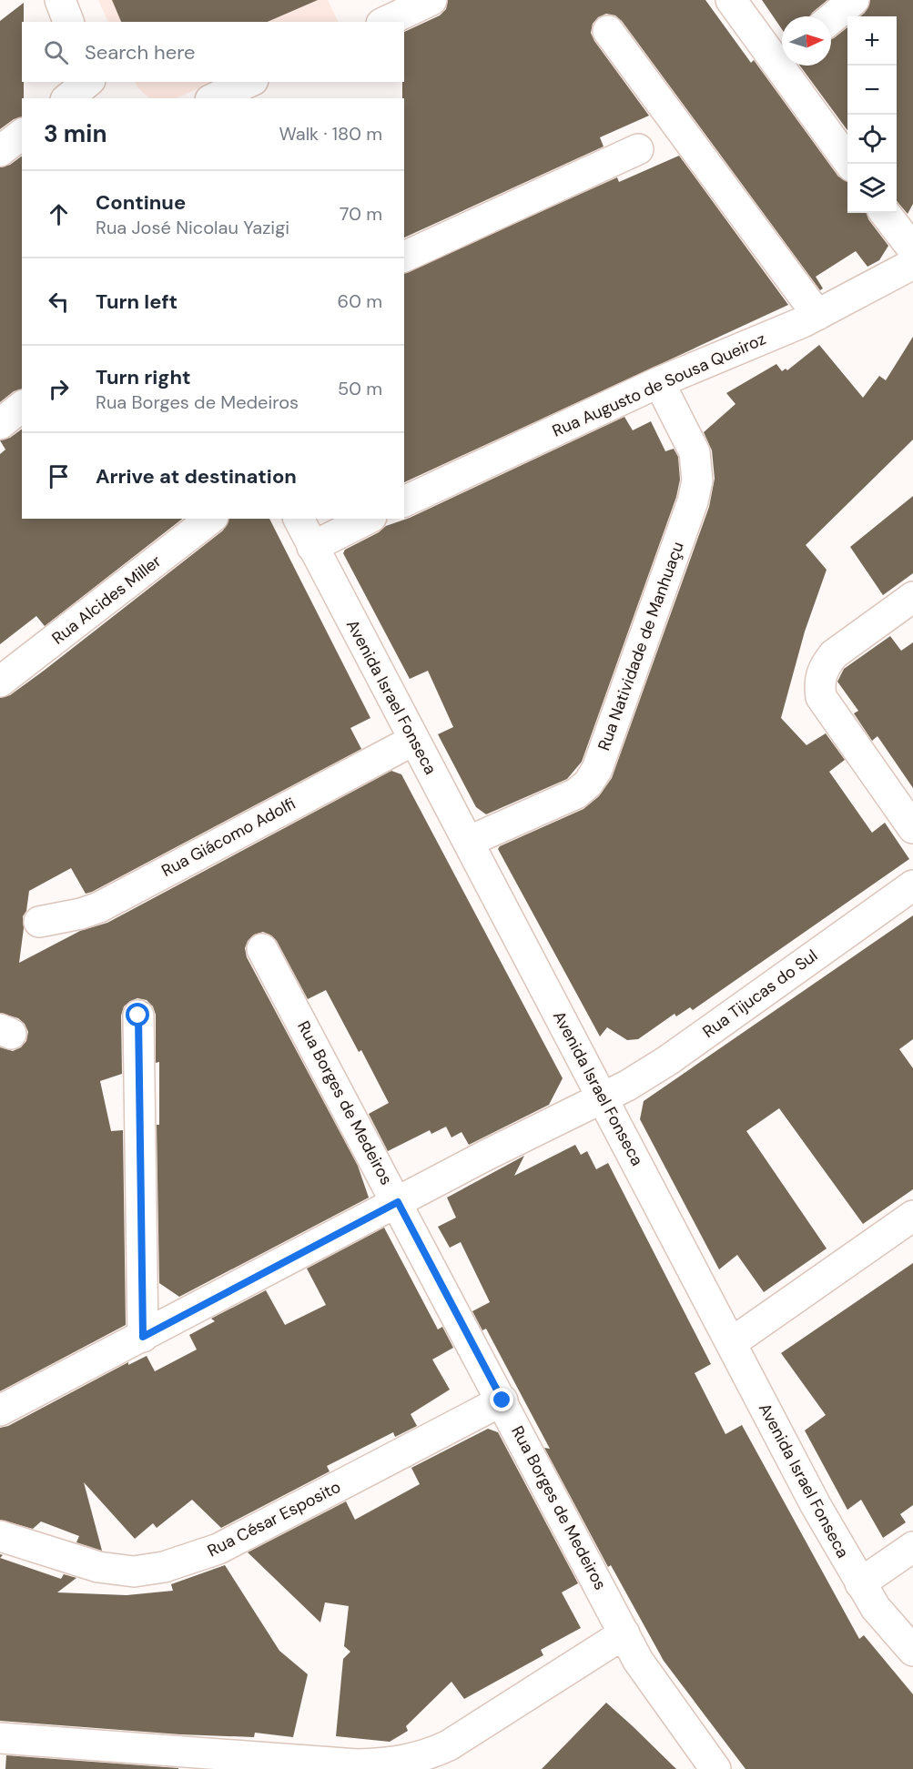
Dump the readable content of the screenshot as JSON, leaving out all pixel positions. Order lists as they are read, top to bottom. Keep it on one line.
{"streets":{"street":["Rua Augusto de Sousa Queiroz","Rua Alcides Miller","Rua Natividade de Manhuaçu","Avenida Israel Fonseca","Rua Giácomo Adolfi","Rua Tijucas do Sul","Rua Borges de Medeiros","Rua César Esposito"]},"crossings":[["Rua Augusto de Sousa Queiroz","Rua Natividade de Manhuaçu"],["Rua Natividade de Manhuaçu","Avenida Israel Fonseca"],["Avenida Israel Fonseca","Rua Giácomo Adolfi"],["Avenida Israel Fonseca","Rua Tijucas do Sul"],["Rua Tijucas do Sul","Rua Borges de Medeiros"],["Rua Borges de Medeiros","Rua César Esposito"]],"north":"right","page":{"map_buttons":["+","−"],"search":"Search here","heading":["3 min","Walk · 180 m"],"list":[["Continue","Rua José Nicolau Yazigi","70 m"],["Turn left","60 m"],["Turn right","Rua Borges de Medeiros","50 m"],"Arrive at destination"]}}
